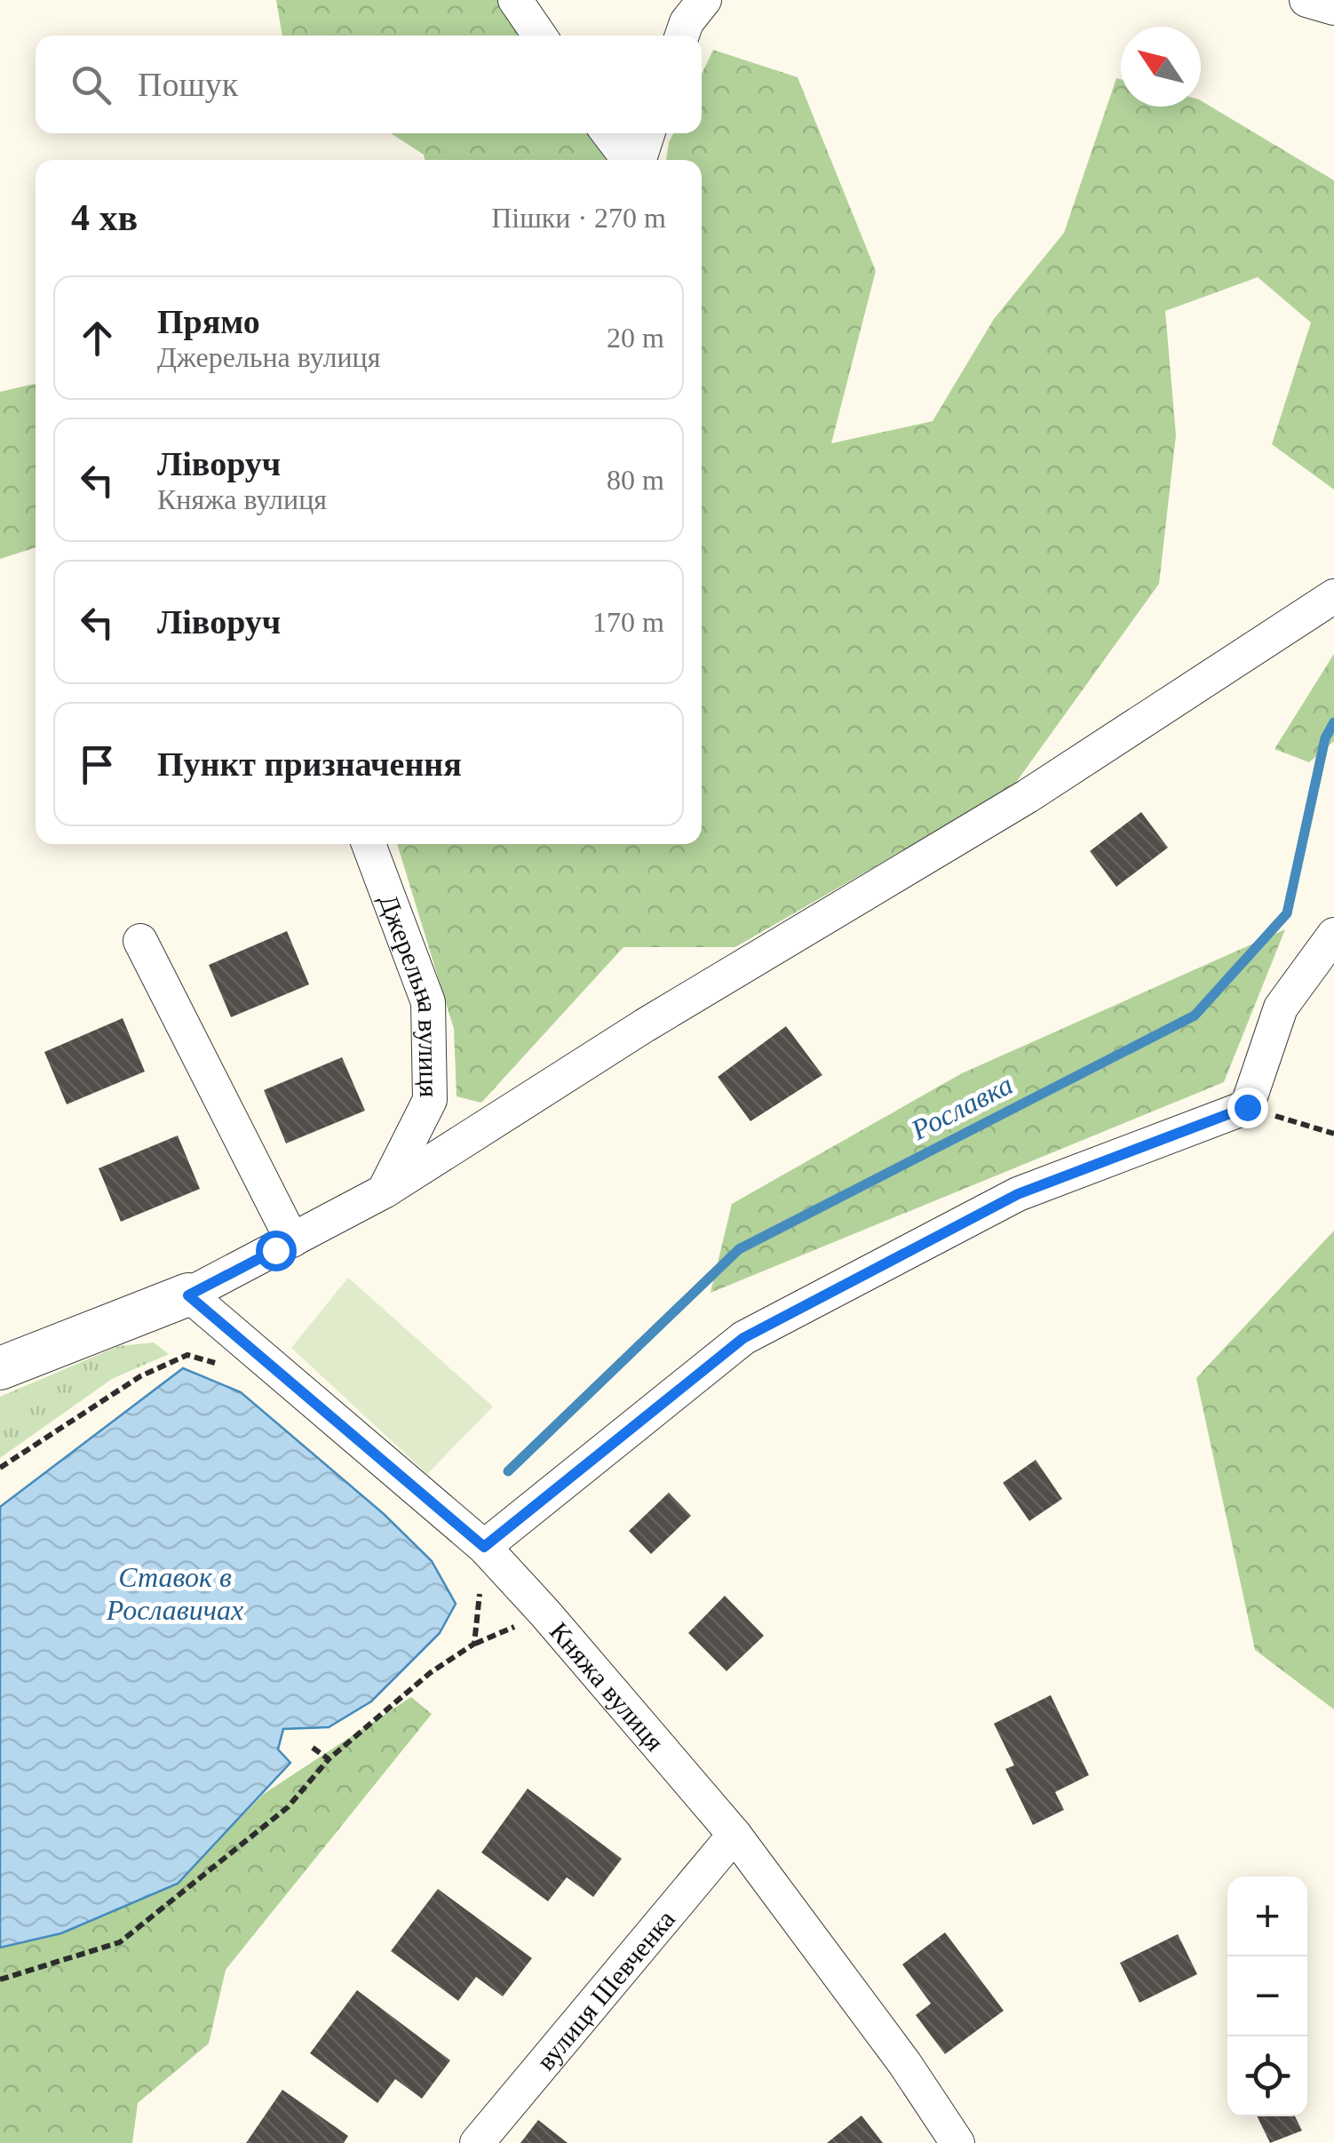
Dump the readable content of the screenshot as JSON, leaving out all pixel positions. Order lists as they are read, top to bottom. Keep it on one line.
{"streets":{"street":["Джерельна вулиця","Княжа вулиця","вулиця Шевченка"]},"crossings":[["Княжа вулиця","вулиця Шевченка"]],"water":["Рославка","Ставок в Рославичах"],"north":"top left","page":{"search":"Пошук","heading":["4 хв","Пішки · 270 m"],"list":[["Прямо","Джерельна вулиця","20 m"],["Ліворуч","Княжа вулиця","80 m"],["Ліворуч","170 m"],"Пункт призначення"],"map_buttons":["+","−"]}}
